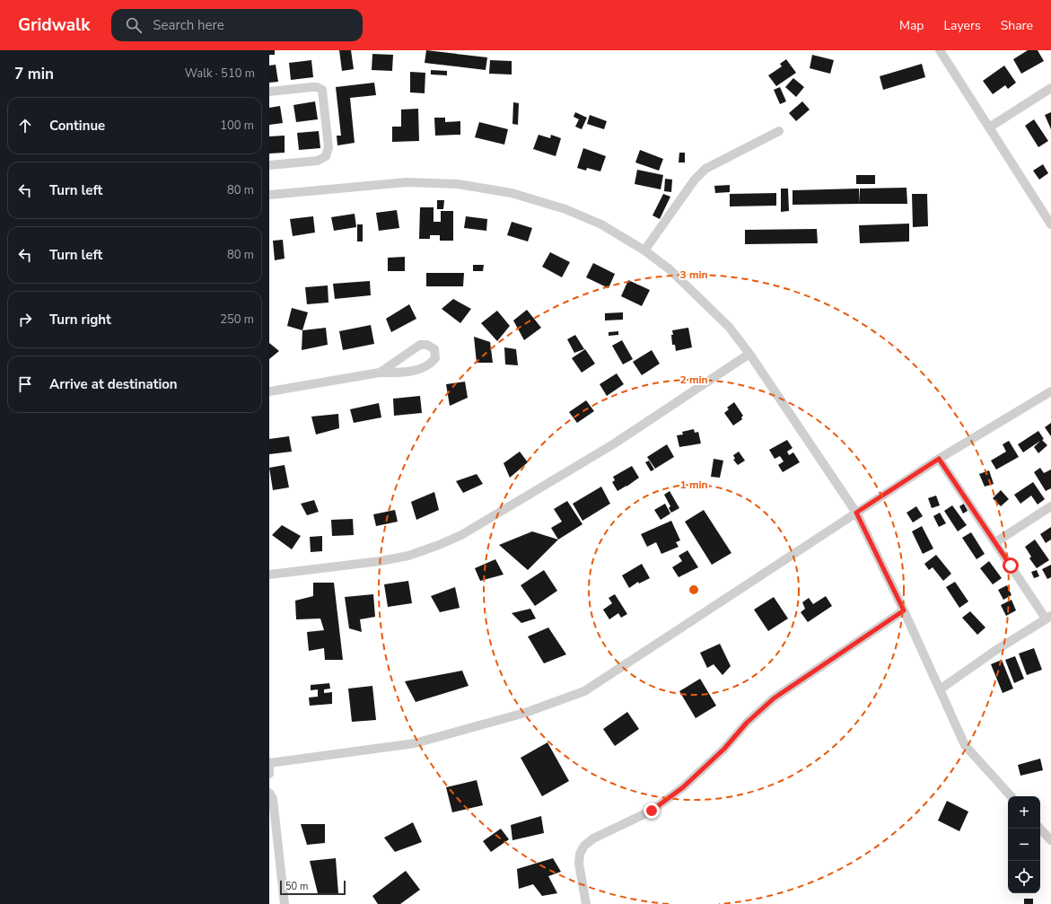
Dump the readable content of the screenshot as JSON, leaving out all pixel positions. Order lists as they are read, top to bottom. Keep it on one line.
{"scale_bar":"50 m","page":{"header":"Gridwalk","search":"Search here","nav":["Map","Layers","Share"],"heading":["7 min","Walk · 510 m"],"list":[["Continue","100 m"],["Turn left","80 m"],["Turn left","80 m"],["Turn right","250 m"],"Arrive at destination"],"map_buttons":["+","−"],"scale":"50 m"},"rings":["3 min","2 min","1 min"]}
